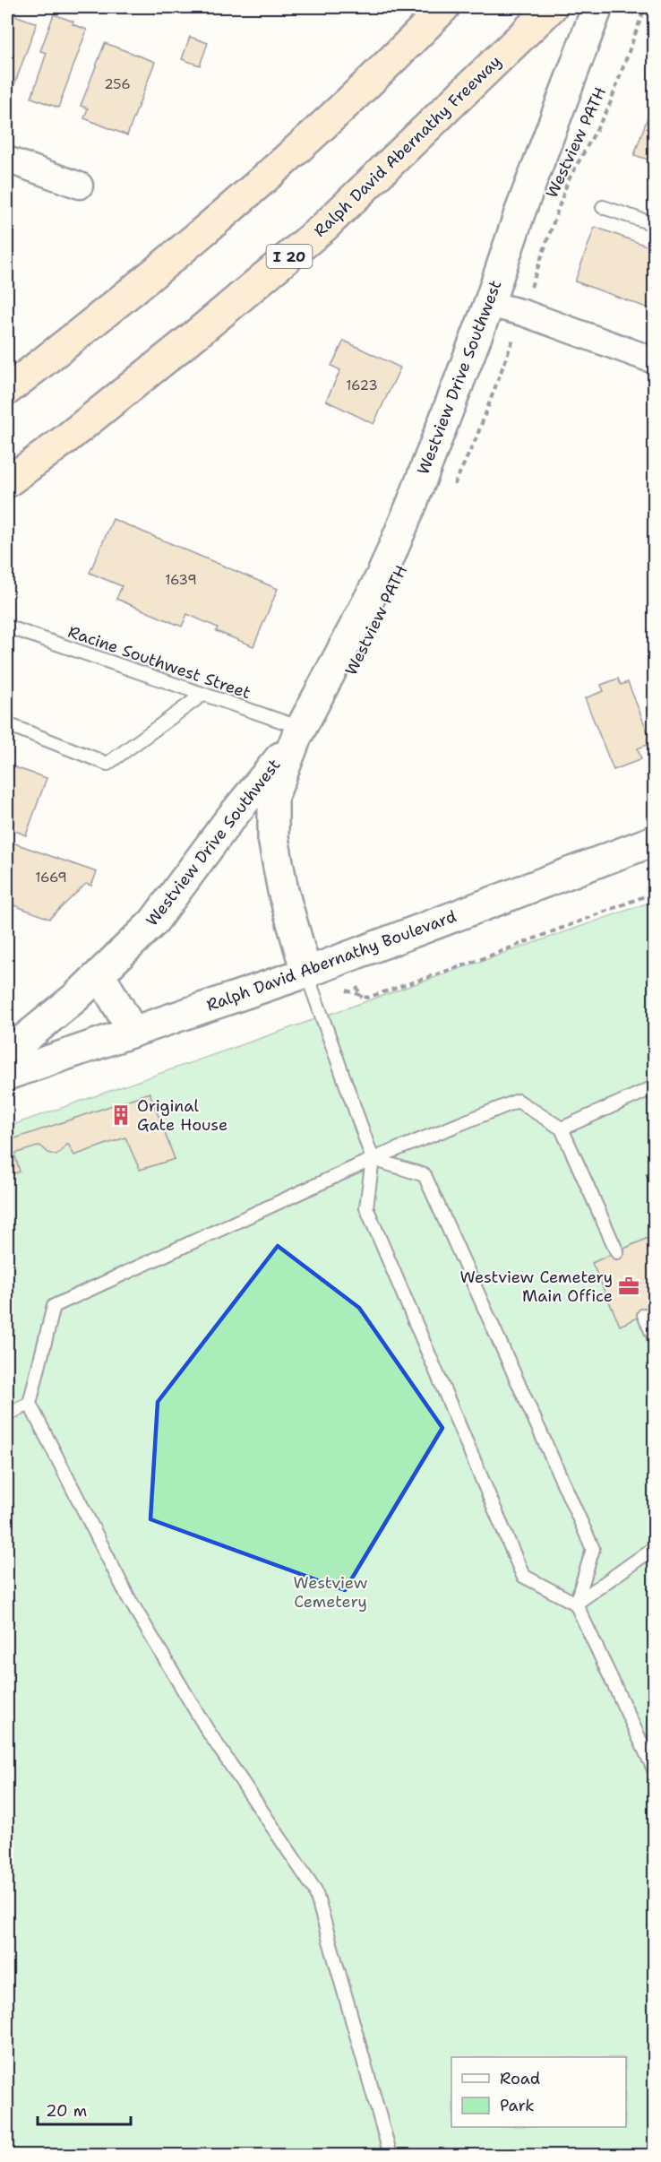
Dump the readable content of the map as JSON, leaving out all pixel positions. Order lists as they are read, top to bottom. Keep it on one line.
{"streets":{"highway":["Ralph David Abernathy Freeway","I 20"],"street":["Westview Drive Southwest","Ralph David Abernathy Boulevard"],"lane":["Racine Southwest Street"],"path":["Westview PATH"]},"crossings":[["Westview Drive Southwest","Racine Southwest Street"],["Westview Drive Southwest","Ralph David Abernathy Boulevard"]],"parks":["Westview Cemetery"],"places":{"building":["Original Gate House"],"office":["Westview Cemetery Main Office"]},"house_numbers":["256","1623","1639","1669"],"legend":["Road","Park"],"scale_bar":"20 m"}
